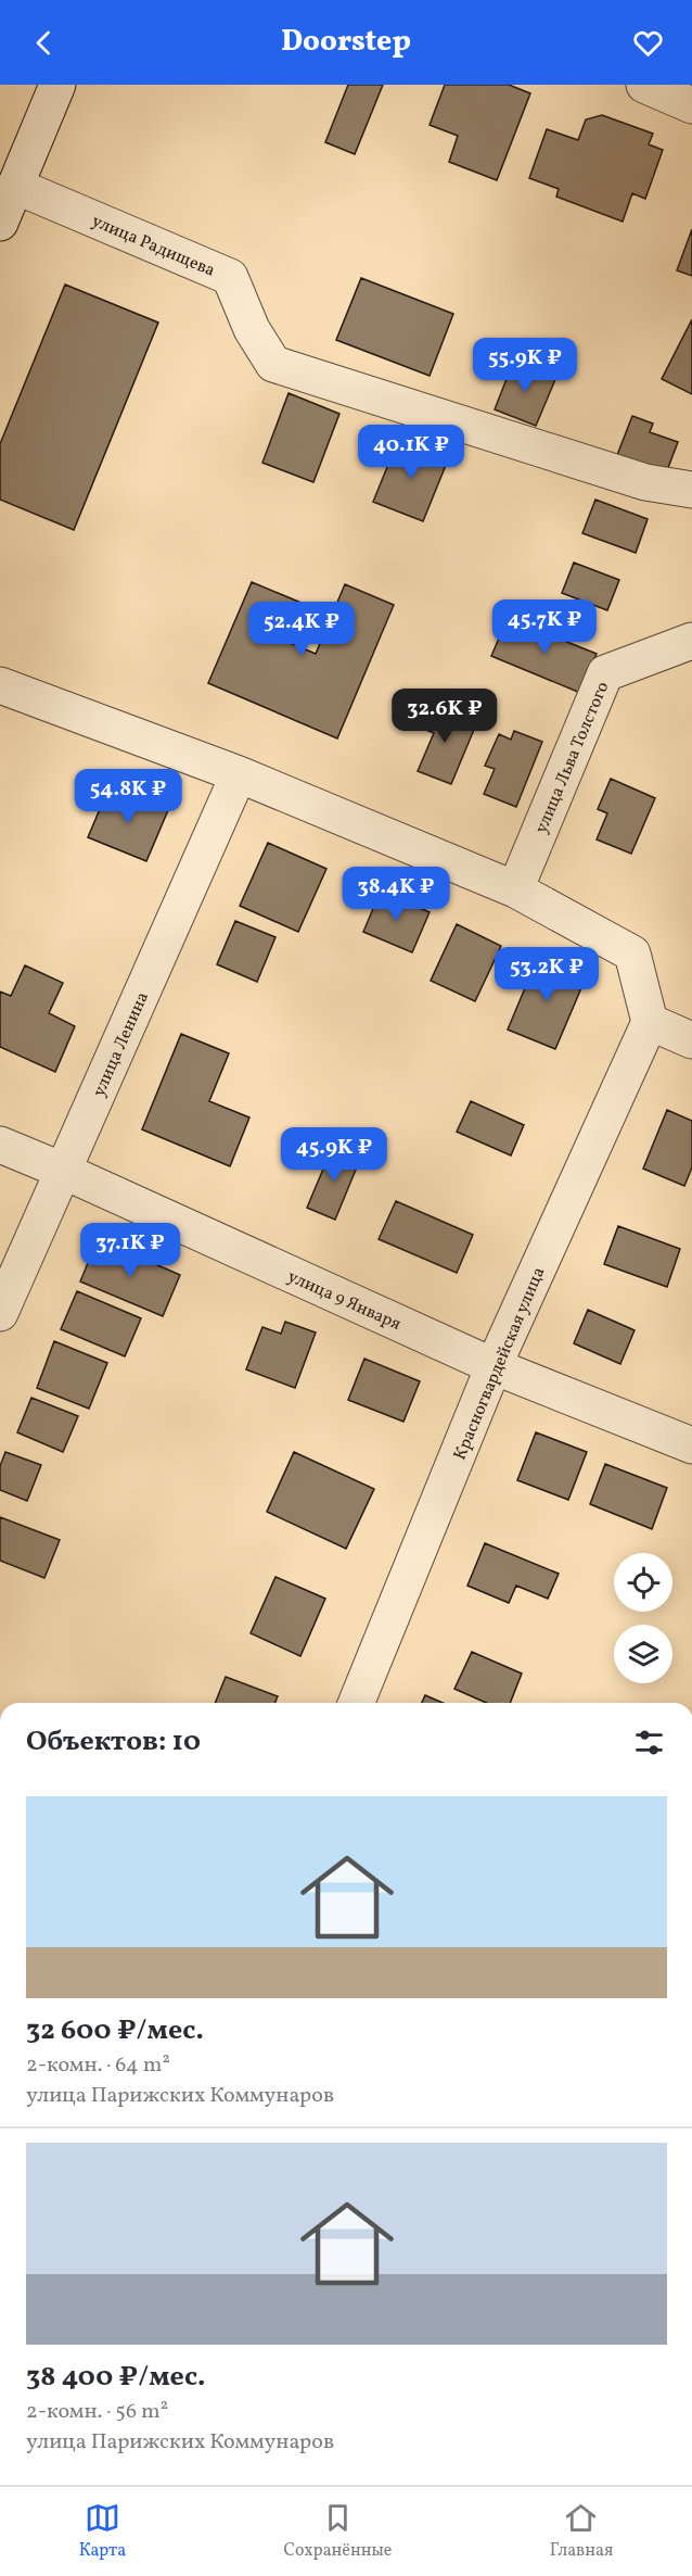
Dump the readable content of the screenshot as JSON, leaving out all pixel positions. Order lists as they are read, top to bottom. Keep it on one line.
{"streets":{"street":["улица Радищева","улица Льва Толстого","улица Ленина","улица 9 Января","Красногвардейская улица"]},"crossings":[["улица Ленина","улица 9 Января"],["улица 9 Января","Красногвардейская улица"]],"page":{"header":"Doorstep","price":["55.9K ₽","40.1K ₽","45.7K ₽","52.4K ₽","32.6K ₽","54.8K ₽","38.4K ₽","53.2K ₽","45.9K ₽","37.1K ₽"],"heading":"Объектов: 10","list":[{"name":"32 600 ₽/мес.","note":"2-комн. · 64 m² · улица Парижских Коммунаров"},{"name":"38 400 ₽/мес.","note":"2-комн. · 56 m² · улица Парижских Коммунаров"}],"tabs":["Карта","Сохранённые","Главная"]}}
